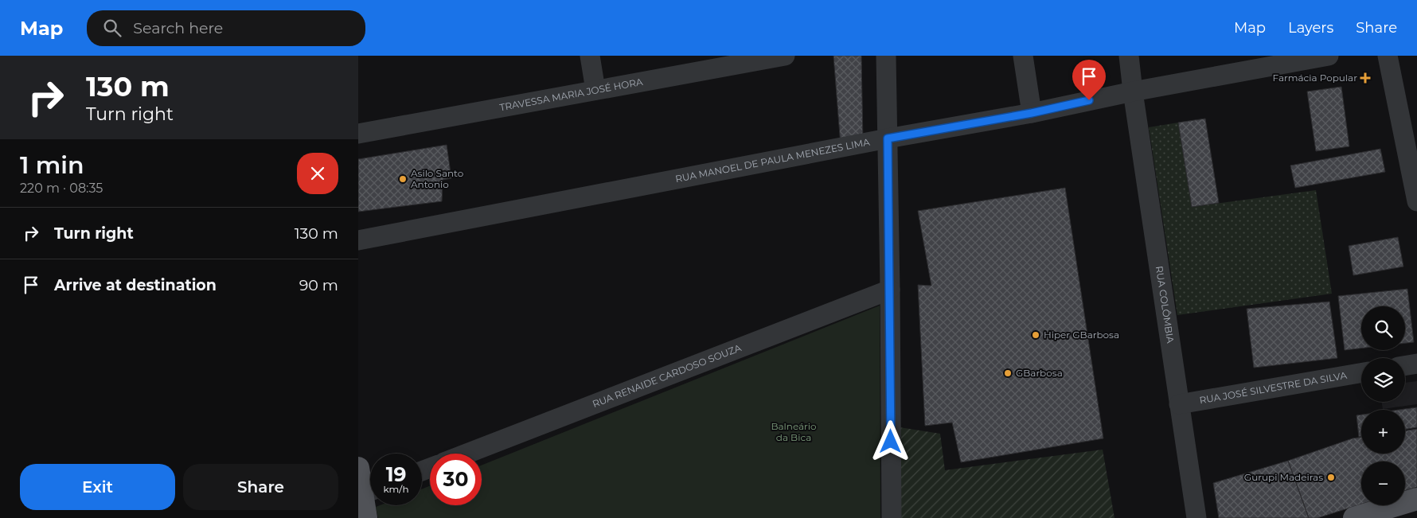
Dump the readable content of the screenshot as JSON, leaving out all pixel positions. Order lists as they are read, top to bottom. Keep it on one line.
{"streets":{"street":["TRAVESSA MARIA JOSÉ HORA","RUA MANOEL DE PAULA MENEZES LIMA","RUA COLÔMBIA","RUA RENAIDE CARDOSO SOUZA","RUA JOSÉ SILVESTRE DA SILVA"]},"crossings":[["RUA MANOEL DE PAULA MENEZES LIMA","RUA COLÔMBIA"],["RUA COLÔMBIA","RUA JOSÉ SILVESTRE DA SILVA"]],"parks":["Balneário da Bica"],"places":{"health":["Farmácia Popular"],"other":["Asilo Santo Antonio","Hiper GBarbosa","GBarbosa","Gurupi Madeiras"]},"page":{"header":"Map","search":"Search here","nav":["Map","Layers","Share"],"turn":["130 m","Turn right"],"heading":["1 min","220 m · 08:35"],"list":[{"name":"Turn right","value":"130 m"},{"name":"Arrive at destination","value":"90 m"}],"map_buttons":["+","−"],"speed":"19 km/h","limit":"30","buttons":["Exit","Share"]}}
